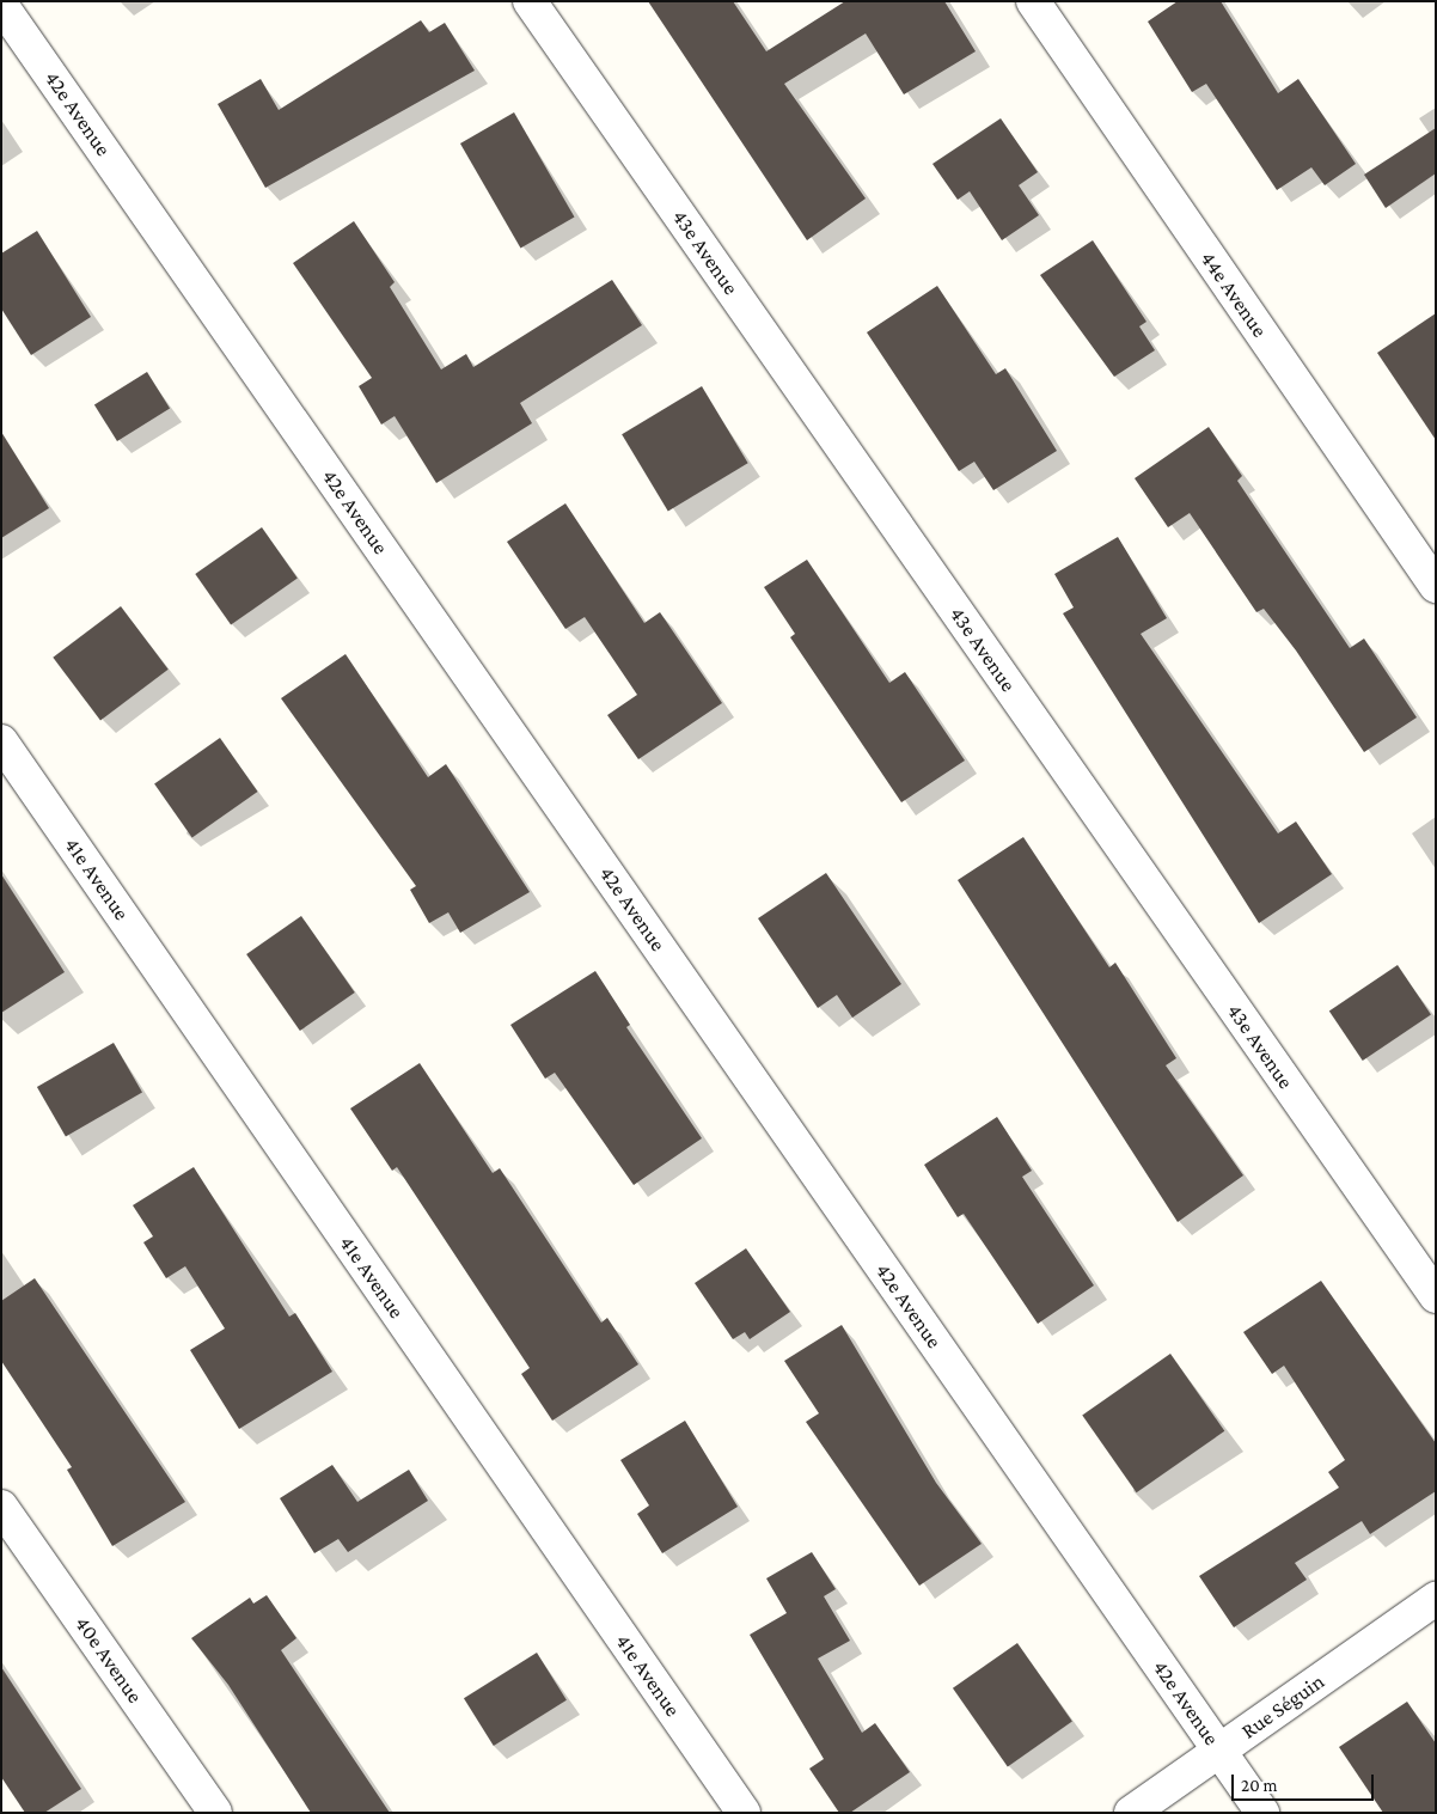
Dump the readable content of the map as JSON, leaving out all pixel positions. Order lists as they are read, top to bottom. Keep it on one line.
{"streets":{"street":["42e Avenue","43e Avenue","44e Avenue","41e Avenue","40e Avenue","Rue Séguin"]},"crossings":[["42e Avenue","Rue Séguin"]],"scale_bar":"20 m"}
